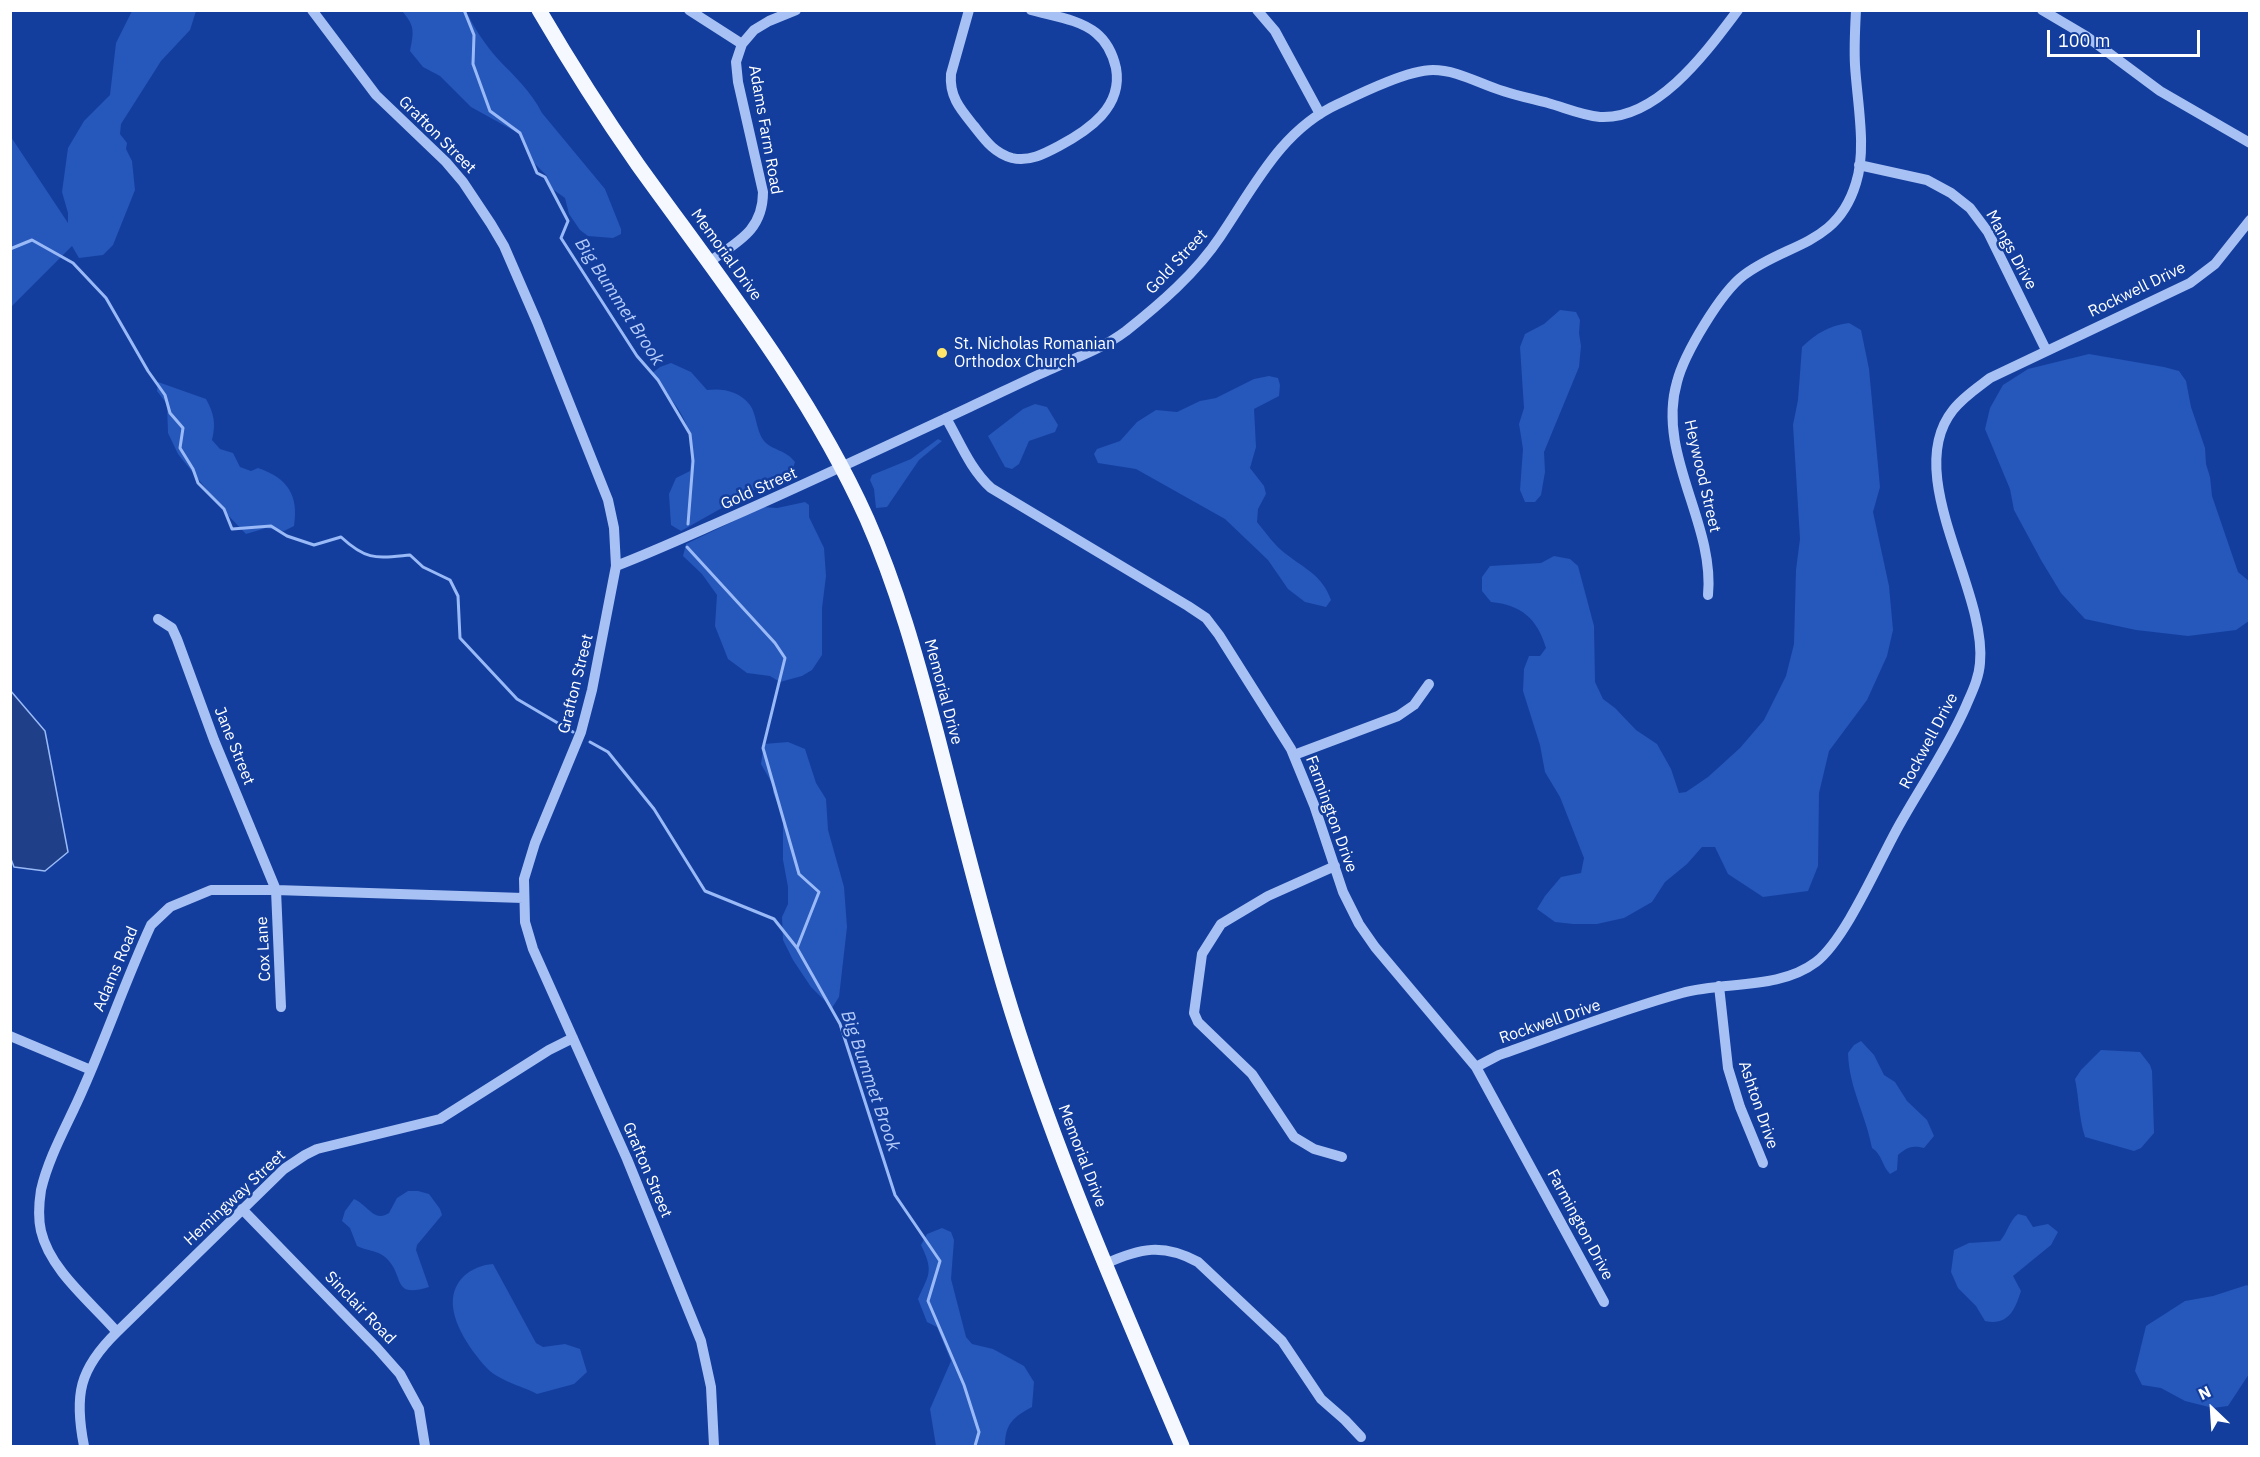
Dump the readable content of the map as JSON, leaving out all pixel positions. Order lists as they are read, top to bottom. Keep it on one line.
{"streets":{"main road":["Memorial Drive"],"street":["Adams Farm Road","Grafton Street","Mangs Drive","Gold Street","Rockwell Drive","Heywood Street","Jane Street","Farmington Drive","Cox Lane","Adams Road","Ashton Drive","Hemingway Street","Sinclair Road"]},"crossings":[["Adams Farm Road","Memorial Drive"],["Grafton Street","Gold Street"],["Grafton Street","Adams Road"],["Grafton Street","Hemingway Street"],["Mangs Drive","Rockwell Drive"],["Mangs Drive","Heywood Street"],["Memorial Drive","Gold Street"],["Gold Street","Farmington Drive"],["Rockwell Drive","Farmington Drive"],["Rockwell Drive","Ashton Drive"],["Jane Street","Cox Lane"],["Jane Street","Adams Road"],["Cox Lane","Adams Road"],["Adams Road","Hemingway Street"],["Hemingway Street","Sinclair Road"]],"water":["Big Bummet Brook"],"places":["St. Nicholas Romanian Orthodox Church"],"scale_bar":"100 m","north":"top left"}
